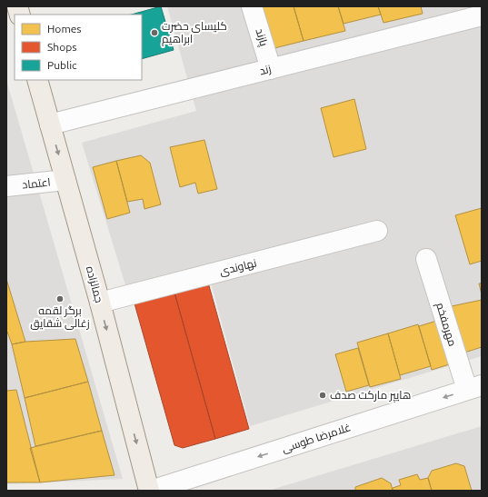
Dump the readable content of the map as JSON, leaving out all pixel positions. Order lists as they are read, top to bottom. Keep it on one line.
{"streets":{"main road":["جمالزاده"],"street":["پازند","زند","اعتماد","نهاوندی","مهرمفخم","غلامرضا طوسی"]},"crossings":[["پازند","زند"],["زند","جمالزاده"],["اعتماد","جمالزاده"],["نهاوندی","جمالزاده"],["جمالزاده","غلامرضا طوسی"],["مهرمفخم","غلامرضا طوسی"]],"one_way":["جمالزاده","غلامرضا طوسی"],"places":["کلیسای حضرت ابراهیم","برگر لقمه زغالی شقایق","هايپر ماركت صدف"],"legend":["Homes","Shops","Public"]}
